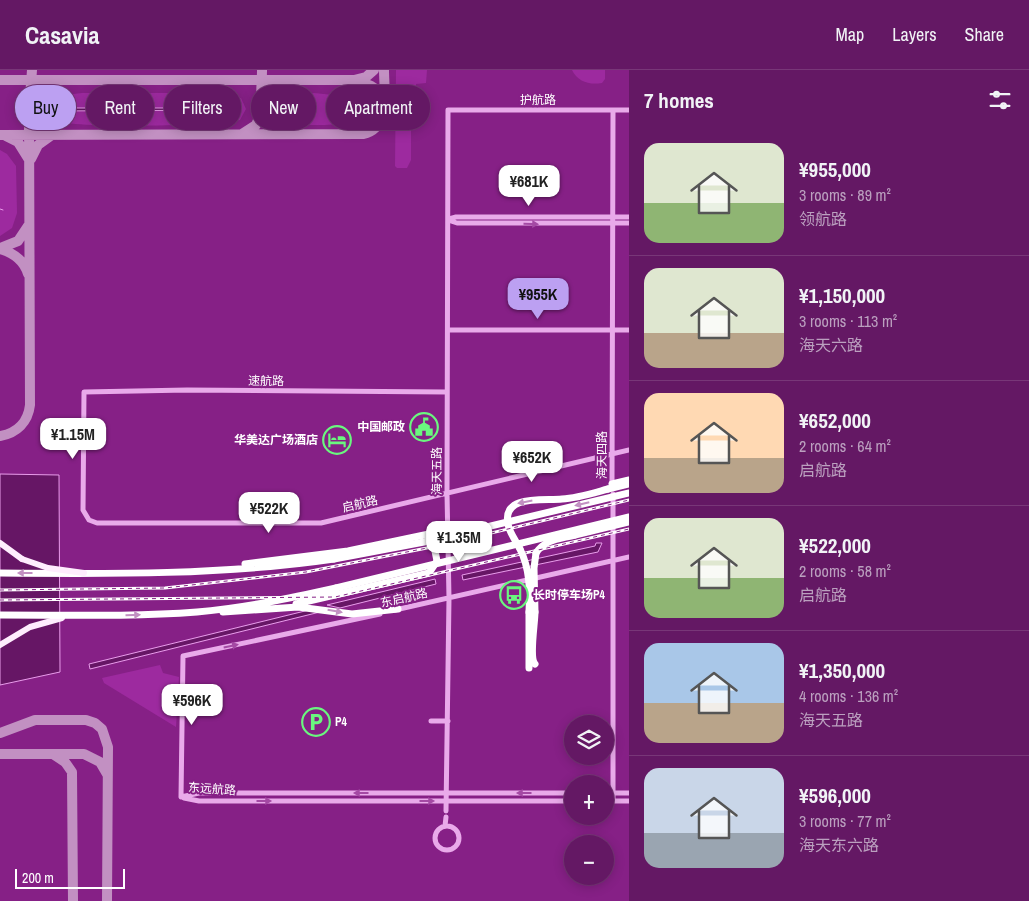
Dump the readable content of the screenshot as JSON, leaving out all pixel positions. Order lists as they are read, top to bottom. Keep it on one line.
{"streets":{"street":["护航路","速航路","海天四路","海天五路","启航路","东启航路","东远航路"]},"crossings":[["护航路","海天四路"],["护航路","海天五路"],["速航路","海天五路"],["速航路","启航路"],["海天四路","启航路"],["海天四路","东启航路"],["海天五路","启航路"],["海天五路","东启航路"],["海天五路","东远航路"],["东启航路","东远航路"]],"places":{"public building":["中国邮政"],"hotel":["华美达广场酒店"],"bus stop":["长时停车场P4"],"parking":["P4"]},"scale_bar":"200 m","page":{"header":"Casavia","nav":["Map","Layers","Share"],"heading":"7 homes","chip":["Buy","Rent","Filters","New","Apartment"],"list":[{"name":"¥955,000","note":"3 rooms · 89 m² · 领航路"},{"name":"¥1,150,000","note":"3 rooms · 113 m² · 海天六路"},{"name":"¥652,000","note":"2 rooms · 64 m² · 启航路"},{"name":"¥522,000","note":"2 rooms · 58 m² · 启航路"},{"name":"¥1,350,000","note":"4 rooms · 136 m² · 海天五路"},{"name":"¥596,000","note":"3 rooms · 77 m² · 海天东六路"}],"price":["¥681K","¥955K","¥1.15M","¥652K","¥522K","¥1.35M","¥596K"],"map_buttons":["+","−"],"scale":"200 m"}}
